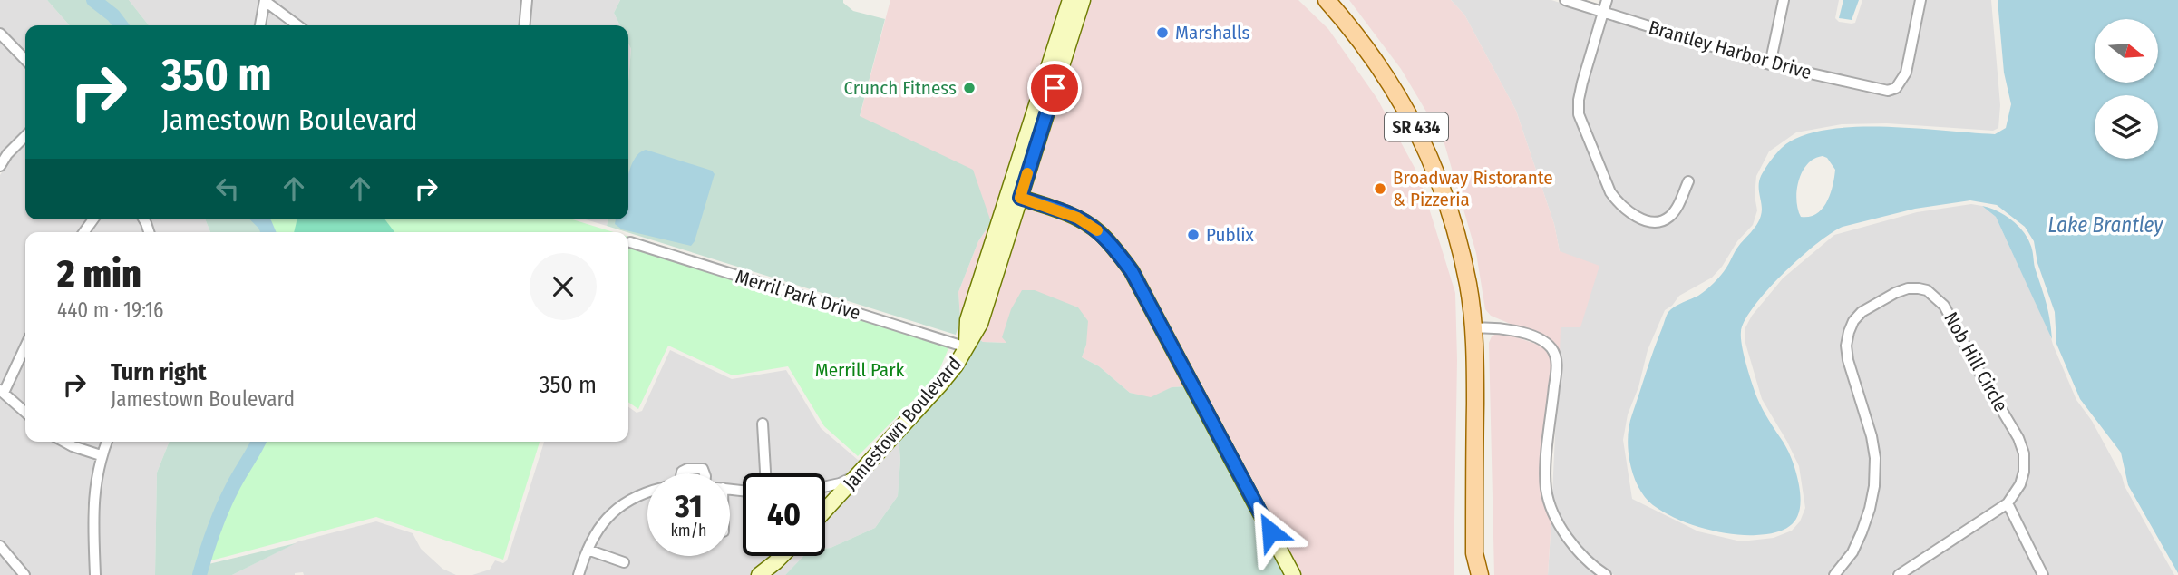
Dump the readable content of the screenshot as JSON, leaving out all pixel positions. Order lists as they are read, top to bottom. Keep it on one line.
{"streets":{"main road":["SR 434"],"street":["Brantley Harbor Drive","Merril Park Drive","Nob Hill Circle","Jamestown Boulevard"]},"crossings":[["Merril Park Drive","Jamestown Boulevard"]],"water":["Lake Brantley"],"parks":["Merrill Park"],"places":["Marshalls","Crunch Fitness","Broadway Ristorante & Pizzeria","Publix"],"north":"right","page":{"turn":["350 m","Jamestown Boulevard"],"heading":["2 min","440 m · 19:16"],"list":[{"name":"Turn right","note":"Jamestown Boulevard","value":"350 m"}],"speed":"31 km/h","limit":"40"}}
